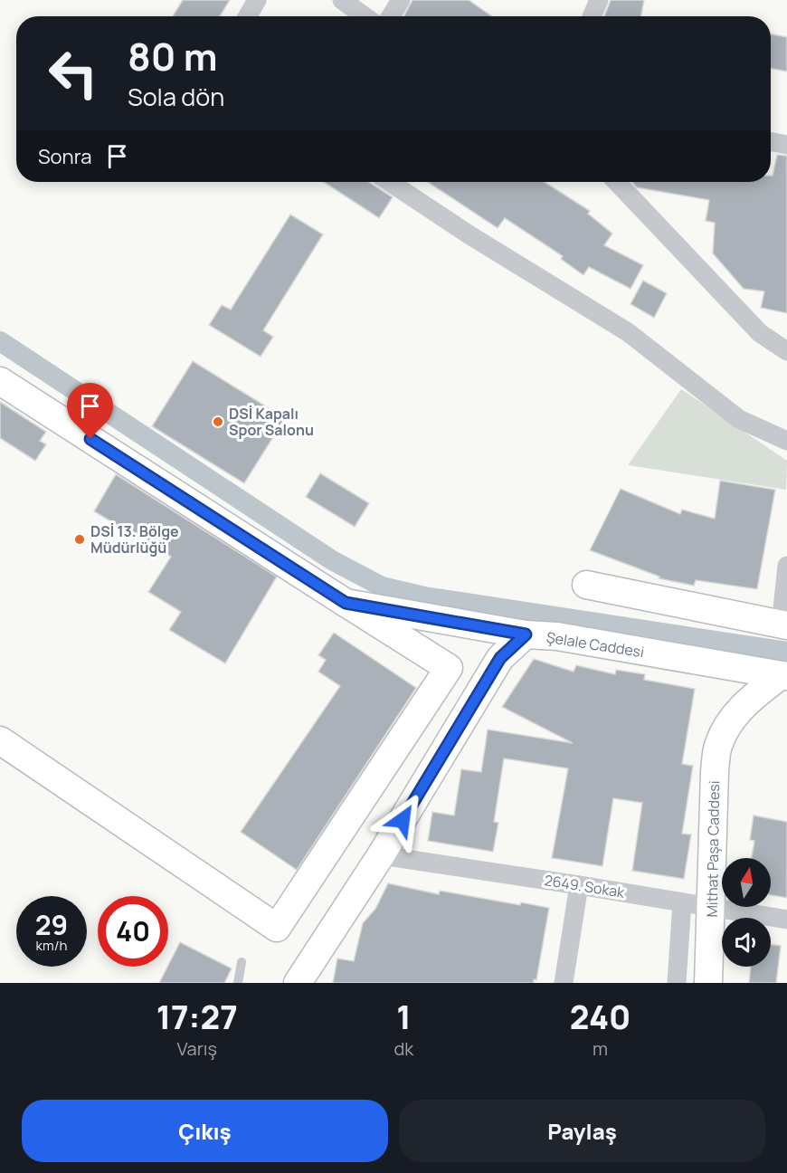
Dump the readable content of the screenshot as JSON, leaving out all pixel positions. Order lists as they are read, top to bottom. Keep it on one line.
{"streets":{"street":["Şelale Caddesi","Mithat Paşa Caddesi","2649. Sokak"]},"crossings":[["Şelale Caddesi","Mithat Paşa Caddesi"],["Şelale Caddesi","2649. Sokak"],["Mithat Paşa Caddesi","2649. Sokak"]],"places":["DSİ Kapalı Spor Salonu","DSİ 13. Bölge Müdürlüğü"],"north":"top","page":{"turn":["80 m","Sola dön"],"then":"Sonra","speed":"29 km/h","limit":"40","eta":["17:27","Varış","1","dk","240","m"],"buttons":["Çıkış","Paylaş"]}}
